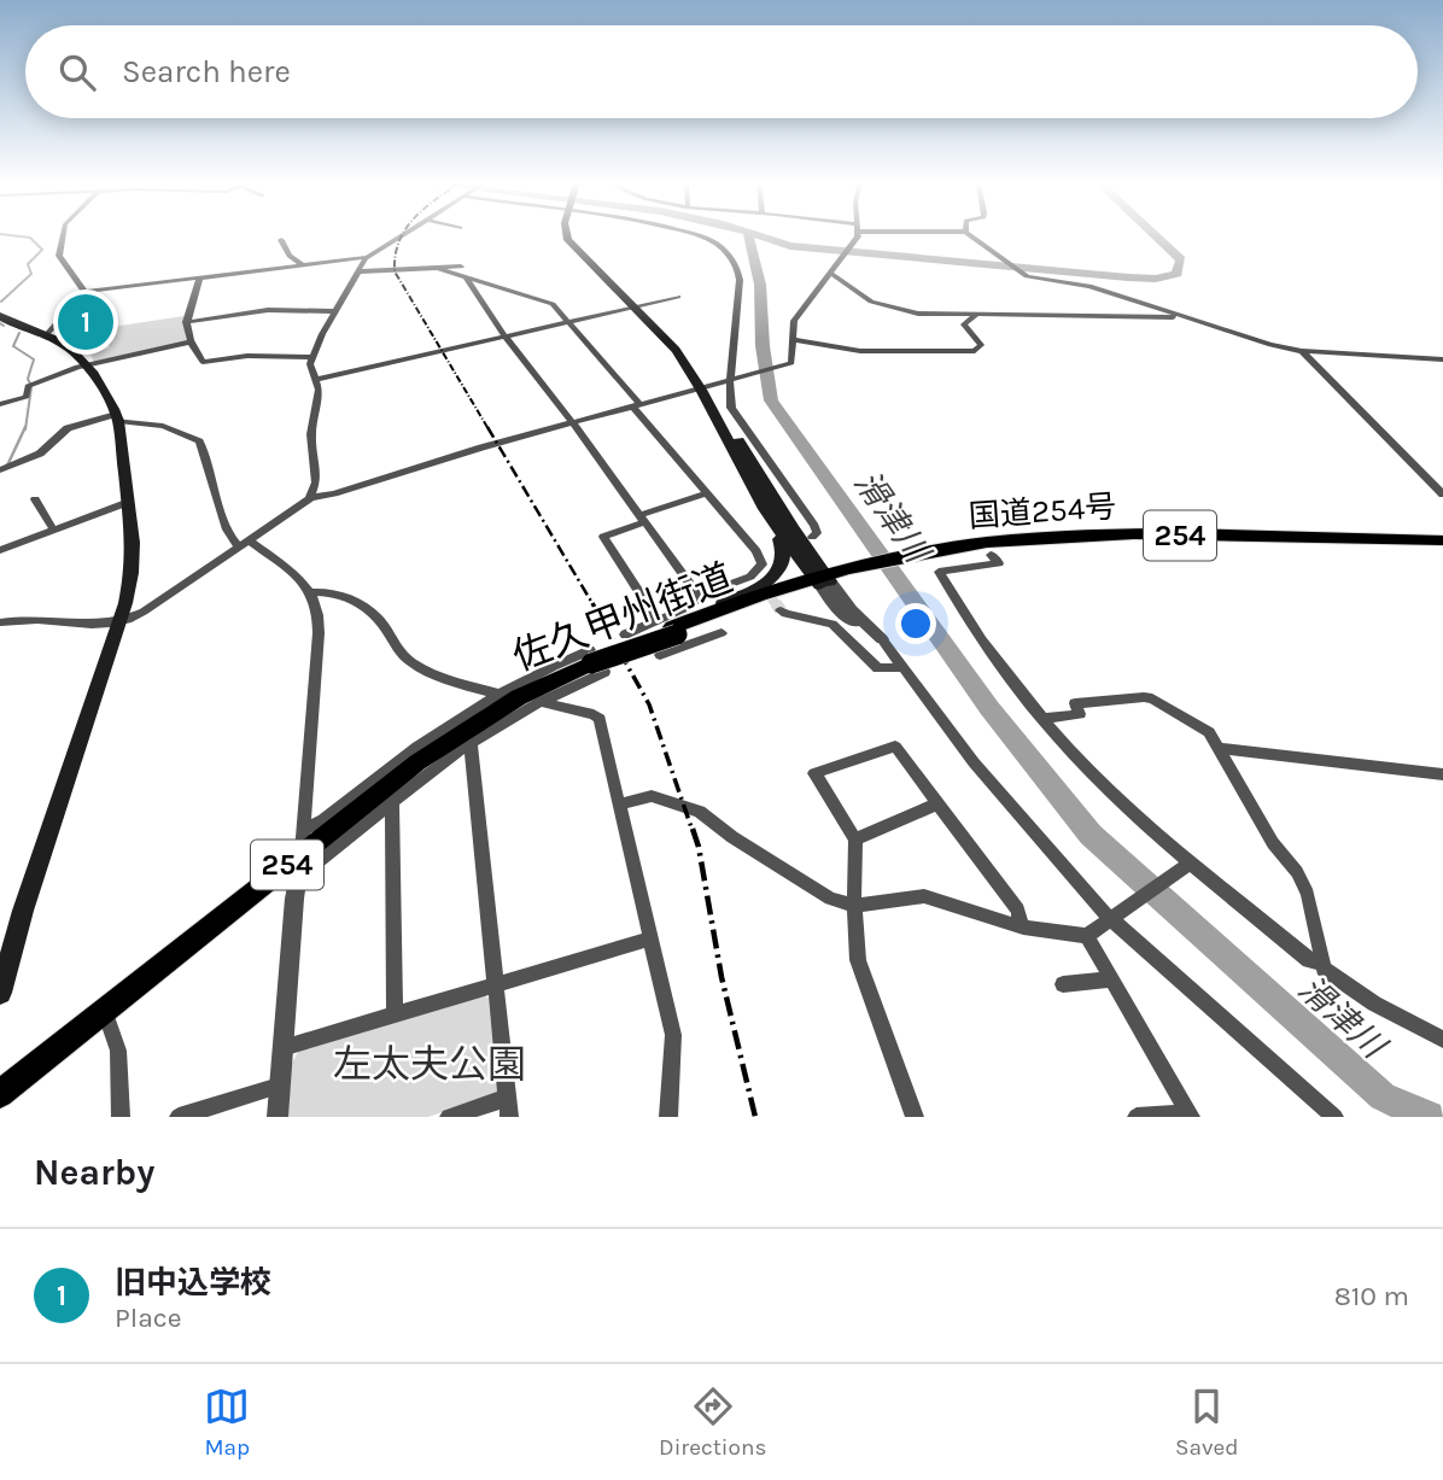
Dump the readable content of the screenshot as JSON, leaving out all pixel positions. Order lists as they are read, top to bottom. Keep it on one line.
{"streets":{"highway":["国道254号","254","佐久甲州街道"]},"crossings":[["国道254号","佐久甲州街道"]],"water":["滑津川"],"parks":["左太夫公園"],"page":{"search":"Search here","pins":"1","heading":"Nearby","list":[{"mark":"1","name":"旧中込学校","note":"Place","value":"810 m"}],"nav":["Map","Directions","Saved"]}}
